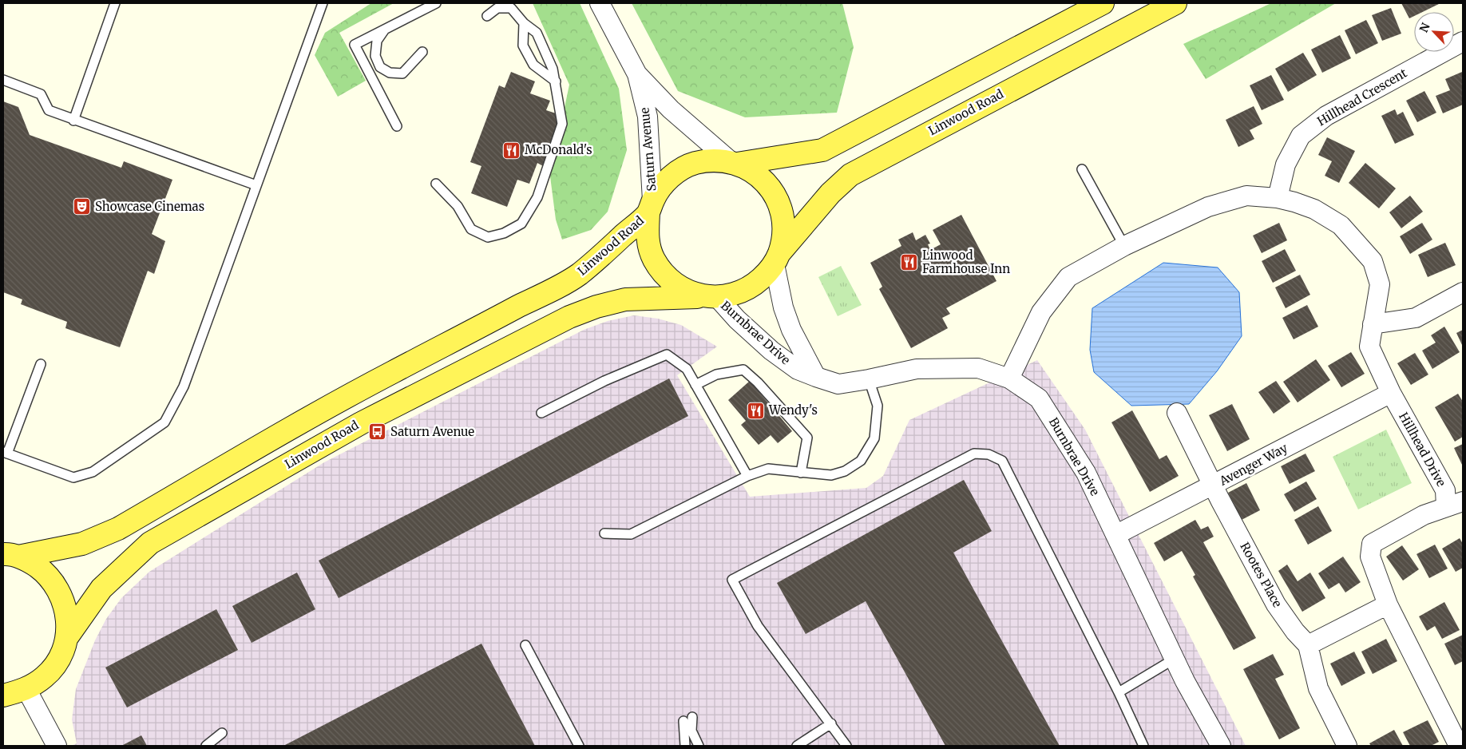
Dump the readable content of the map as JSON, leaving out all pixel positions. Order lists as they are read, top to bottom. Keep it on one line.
{"streets":{"main road":["Linwood Road"],"street":["Hillhead Crescent","Saturn Avenue","Burnbrae Drive","Hillhead Drive","Avenger Way","Rootes Place"]},"crossings":[["Hillhead Crescent","Hillhead Drive"],["Linwood Road","Saturn Avenue"],["Linwood Road","Burnbrae Drive"],["Saturn Avenue","Burnbrae Drive"],["Burnbrae Drive","Hillhead Drive"],["Burnbrae Drive","Avenger Way"],["Hillhead Drive","Avenger Way"],["Avenger Way","Rootes Place"]],"places":{"restaurant":["McDonald's","Linwood Farmhouse Inn","Wendy's"],"theatre":["Showcase Cinemas"],"bus stop":["Saturn Avenue"]},"north":"top left"}
